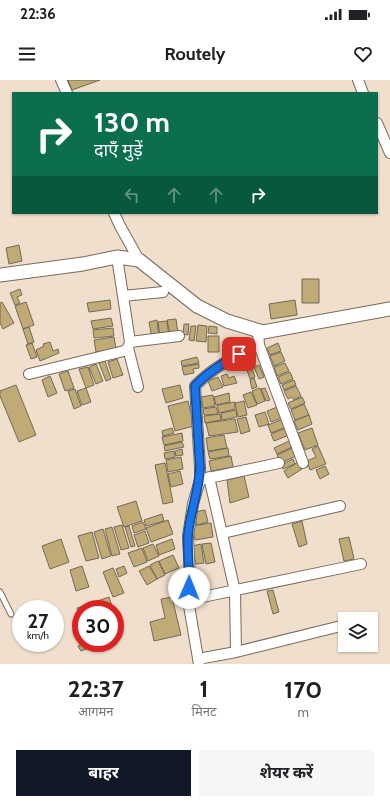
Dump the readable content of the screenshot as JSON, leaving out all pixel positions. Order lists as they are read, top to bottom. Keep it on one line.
{"page":{"status":"22:36","header":"Routely","turn":["130 m","दाएँ मुड़ें"],"speed":"27 km/h","limit":"30","eta":["22:37","आगमन","1","मिनट","170","m"],"buttons":["बाहर","शेयर करें"]}}
